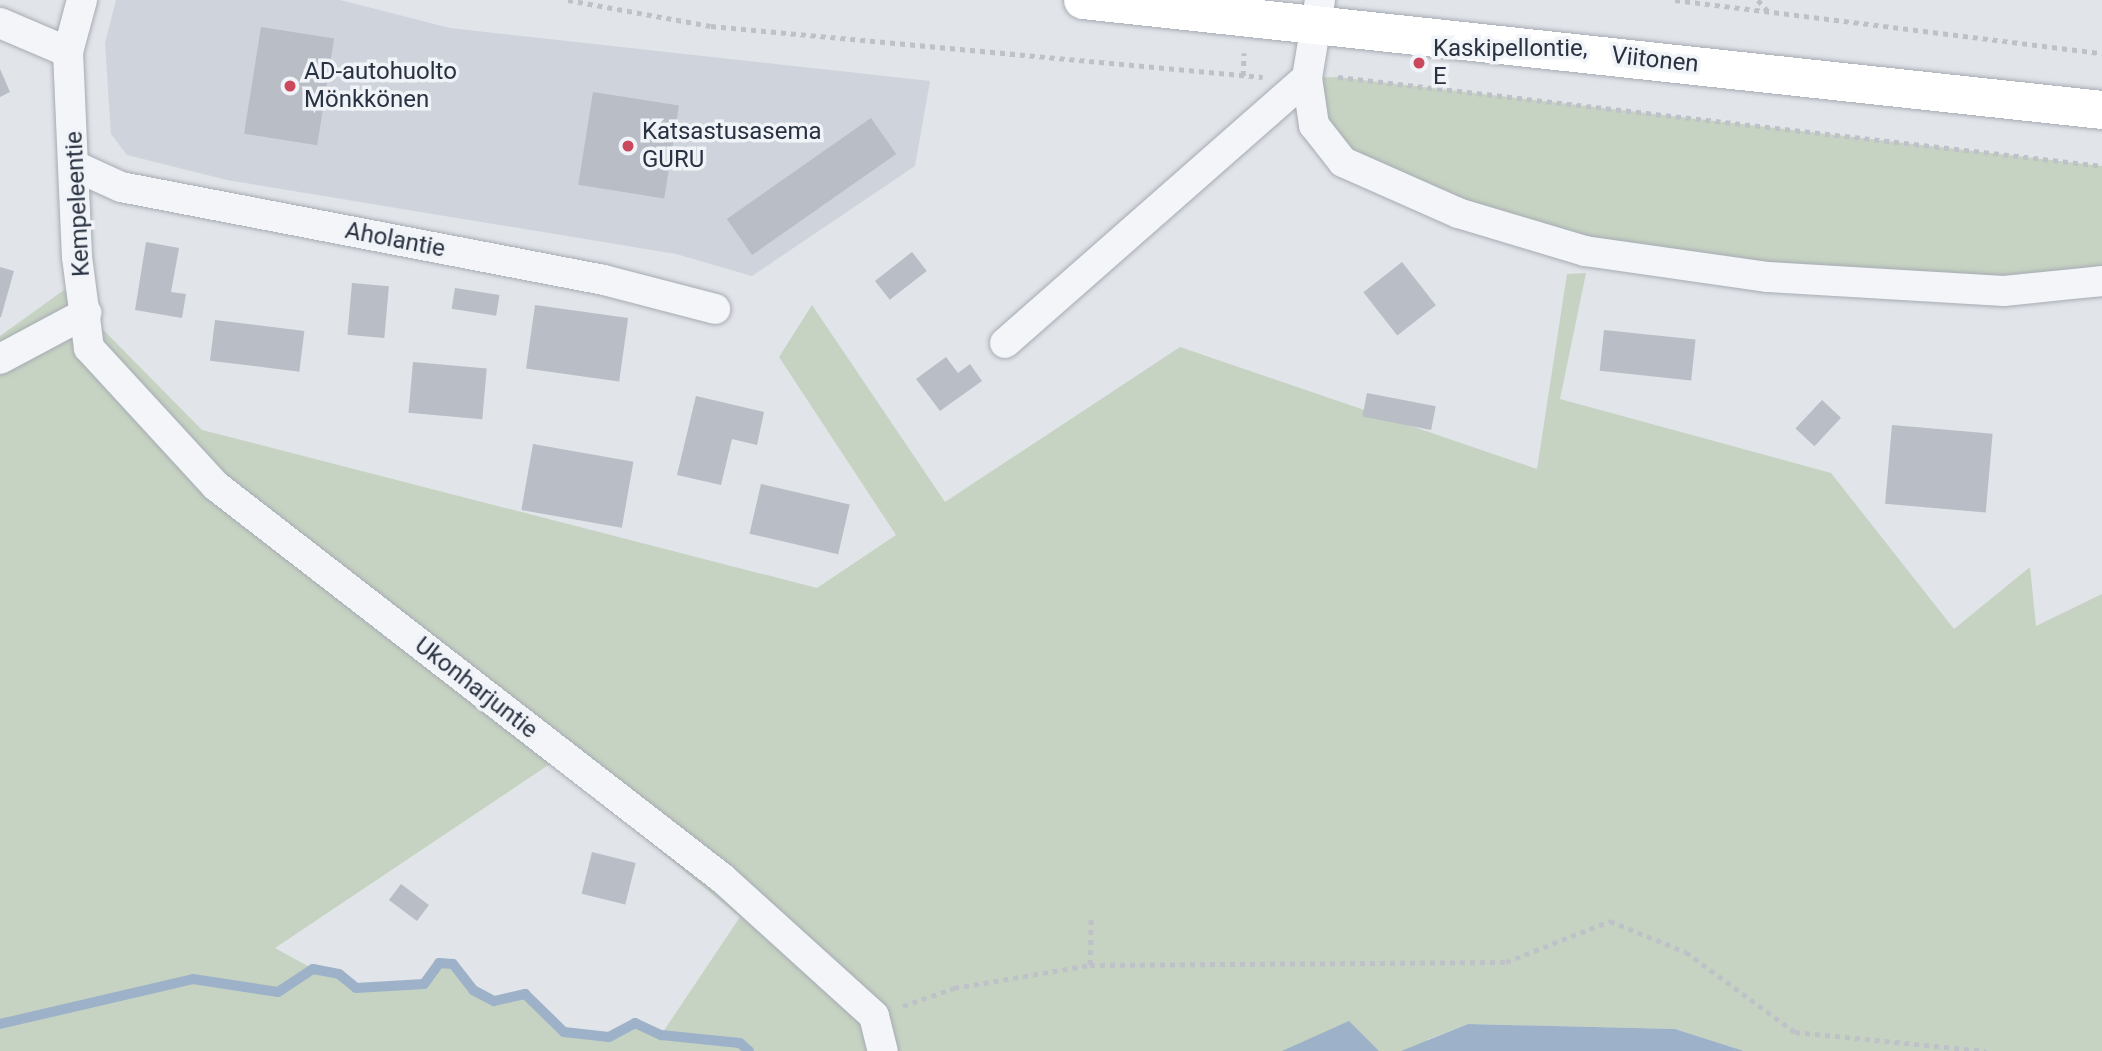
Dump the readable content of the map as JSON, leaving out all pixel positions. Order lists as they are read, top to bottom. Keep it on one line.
{"streets":{"main road":["Viitonen"],"street":["Kempeleentie","Aholantie","Ukonharjuntie"]},"crossings":[["Kempeleentie","Aholantie"],["Kempeleentie","Ukonharjuntie"]],"places":["Kaskipellontie, E","AD-autohuolto Mönkkönen","Katsastusasema GURU"]}
